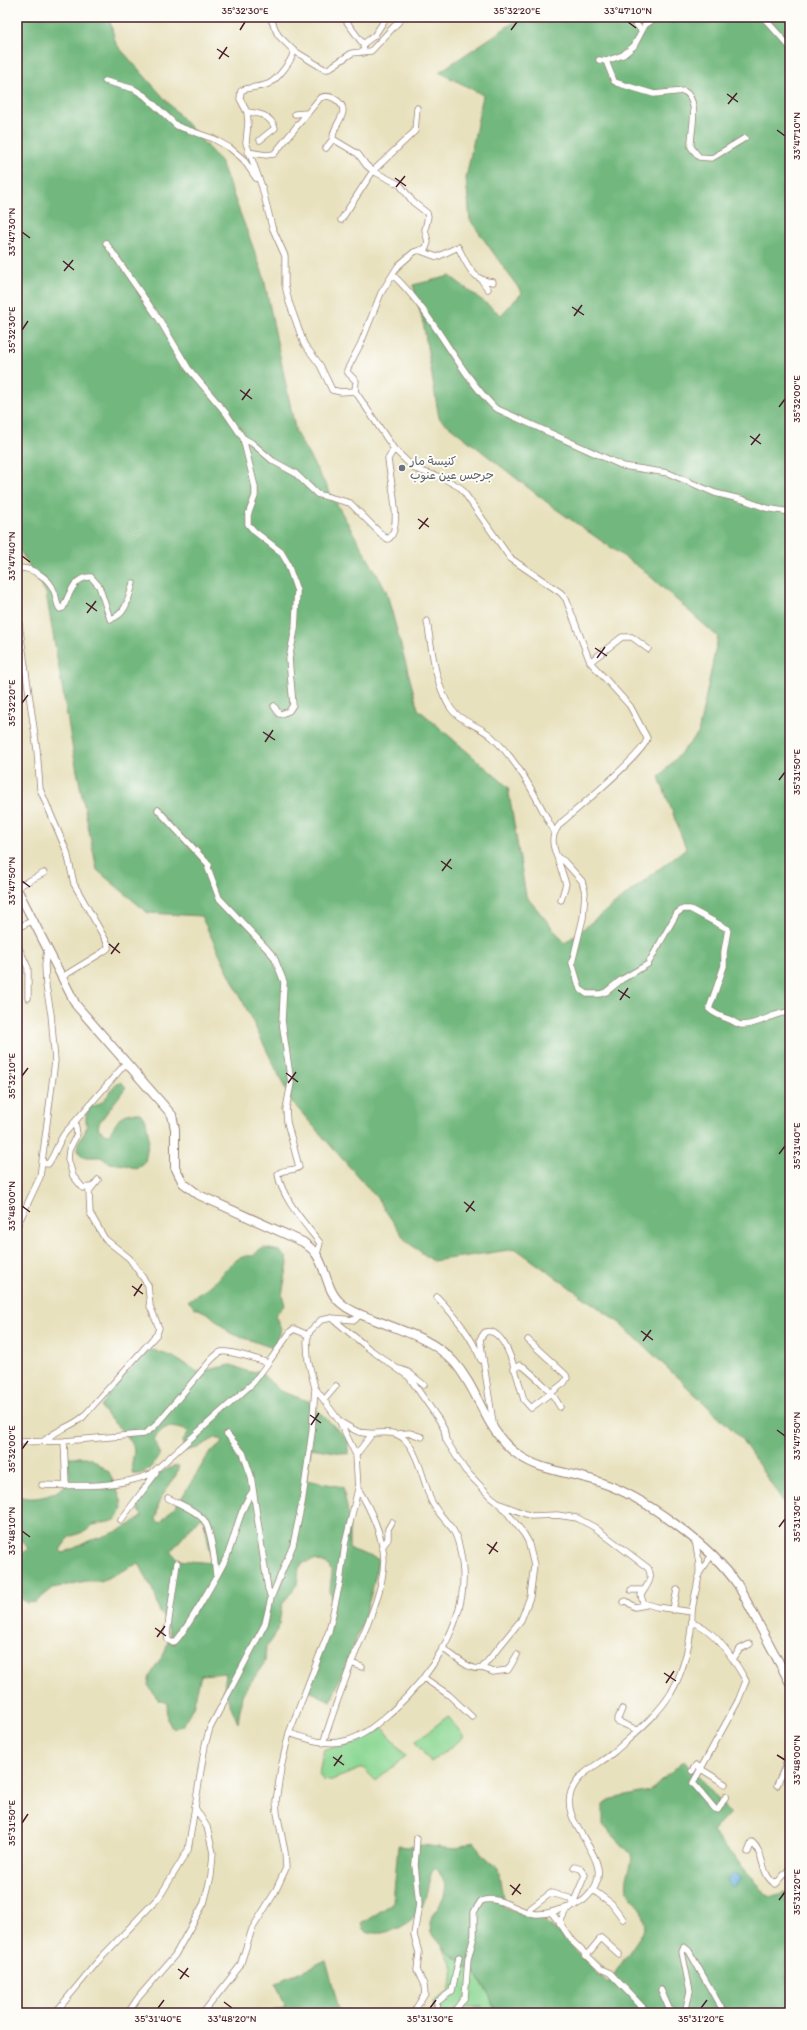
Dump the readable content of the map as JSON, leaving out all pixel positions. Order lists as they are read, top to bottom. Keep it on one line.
{"places":["كنيسة مار جرجس عين عنوب"],"coordinates":["35°32'30\"E","35°32'20\"E","33°47'10\"N","33°47'30\"N","35°32'00\"E","33°47'40\"N","35°31'50\"E","33°47'50\"N","35°32'10\"E","35°31'40\"E","33°48'00\"N","35°31'30\"E","33°48'10\"N","35°31'20\"E","33°48'20\"N"]}
